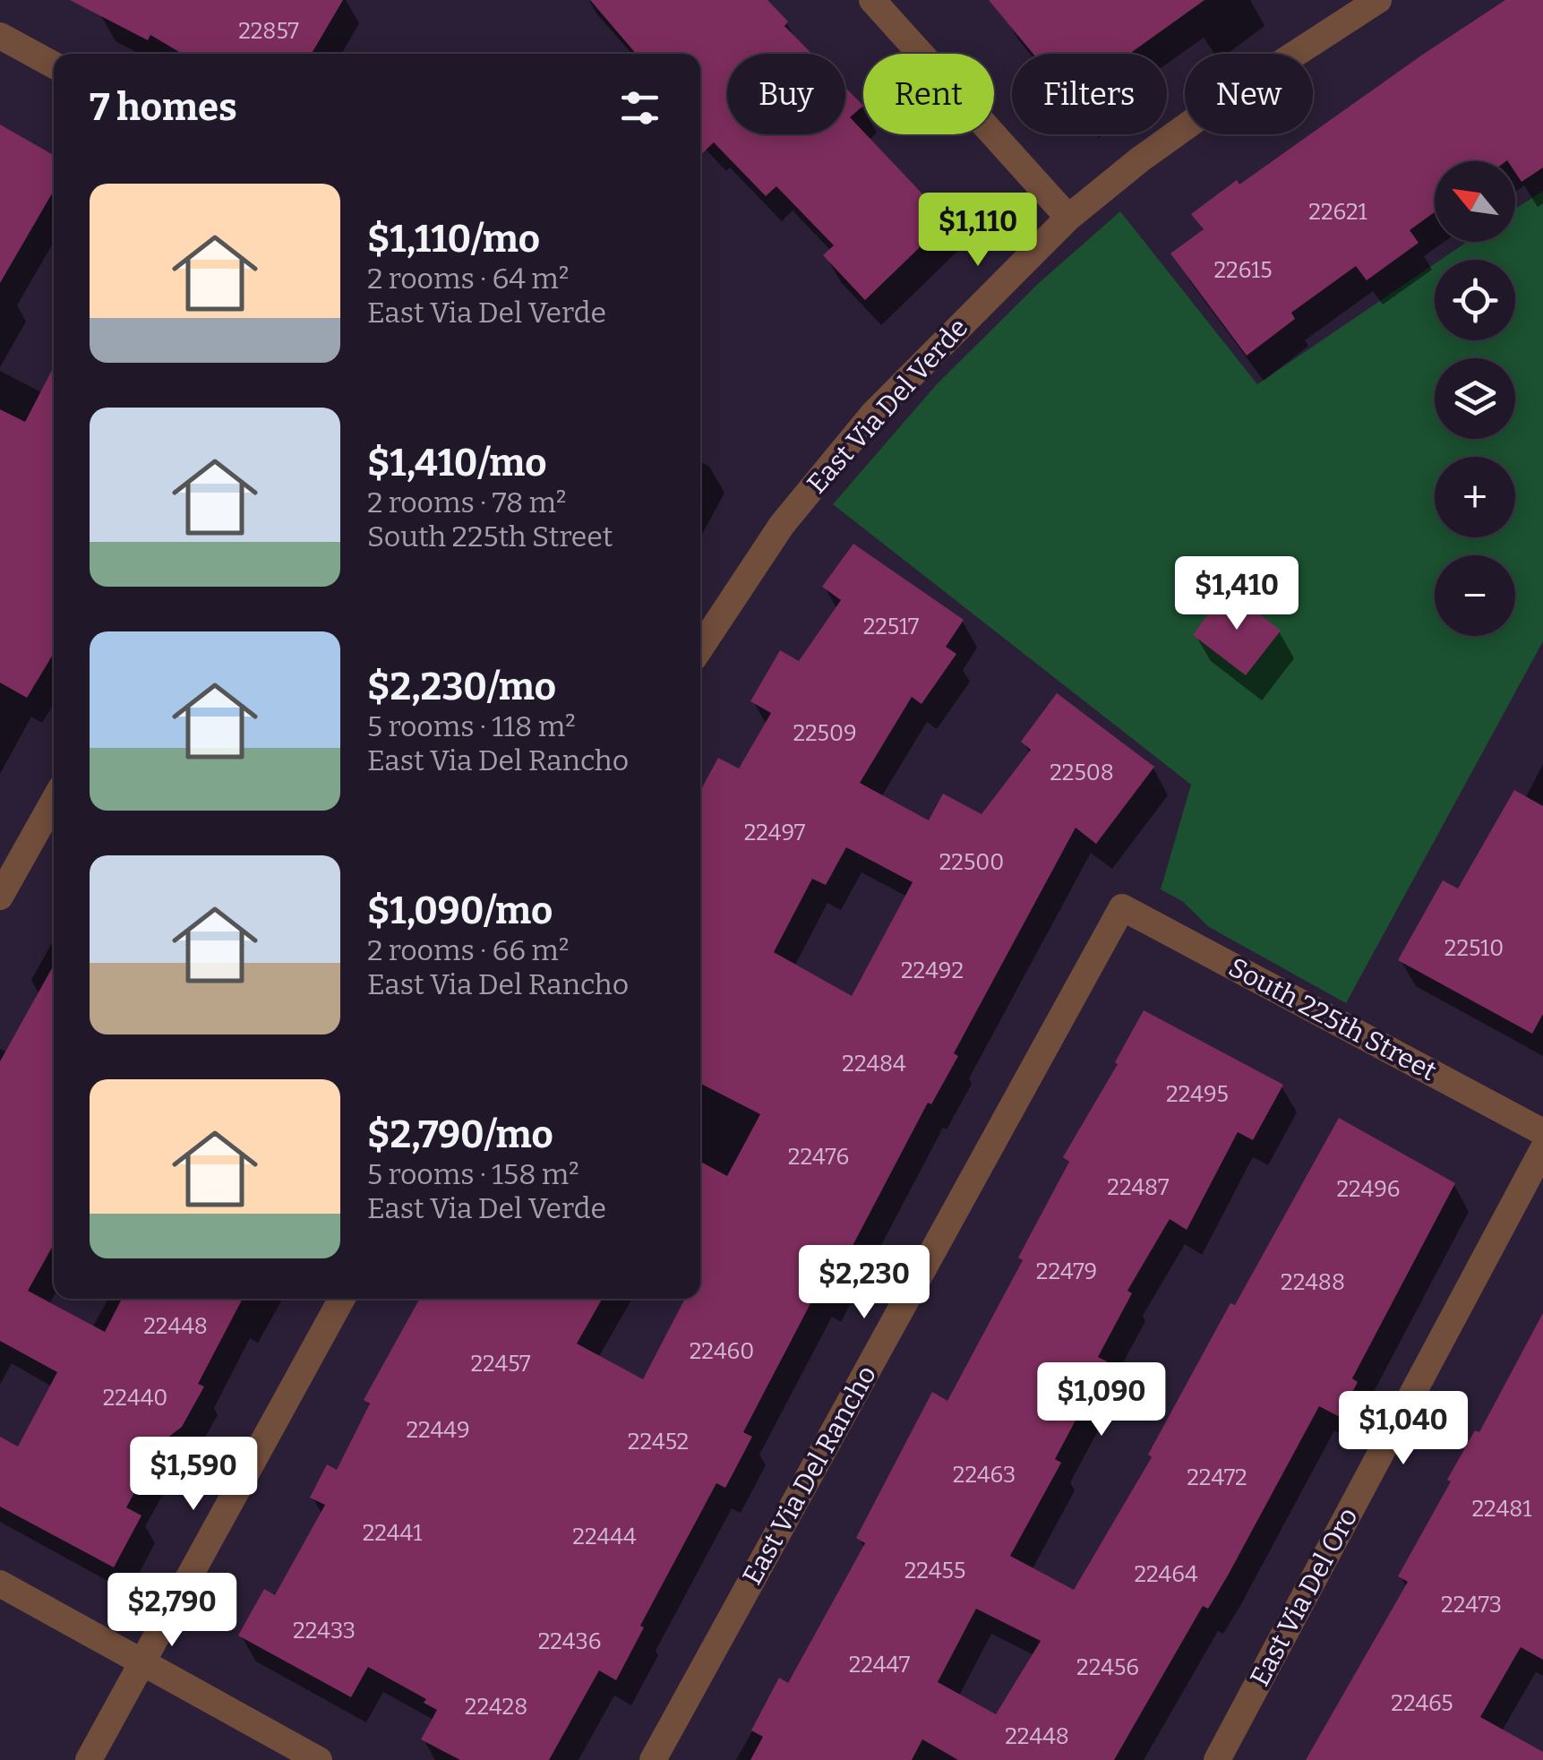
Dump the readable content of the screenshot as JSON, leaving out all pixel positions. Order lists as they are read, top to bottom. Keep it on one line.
{"streets":{"street":["East Via Del Verde","South 225th Street","East Via Del Rancho","East Via Del Oro"]},"crossings":[["South 225th Street","East Via Del Rancho"]],"house_numbers":["22857","22621","22615","22517","22509","22508","22497","22500","22510","22492","22484","22495","22476","22487","22496","22479","22488","22448","22460","22457","22440","22449","22452","22463","22472","22481","22441","22444","22455","22464","22473","22433","22436","22447","22456","22465","22428","22448"],"north":"top left","page":{"chip":["Buy","Rent","Filters","New"],"heading":"7 homes","map_buttons":["+","−"],"list":[{"name":"$1,110/mo","note":"2 rooms · 64 m² · East Via Del Verde"},{"name":"$1,410/mo","note":"2 rooms · 78 m² · South 225th Street"},{"name":"$2,230/mo","note":"5 rooms · 118 m² · East Via Del Rancho"},{"name":"$1,090/mo","note":"2 rooms · 66 m² · East Via Del Rancho"},{"name":"$2,790/mo","note":"5 rooms · 158 m² · East Via Del Verde"}],"price":["$1,110","$1,410","$2,230","$1,090","$1,040","$1,590","$2,790"]}}
